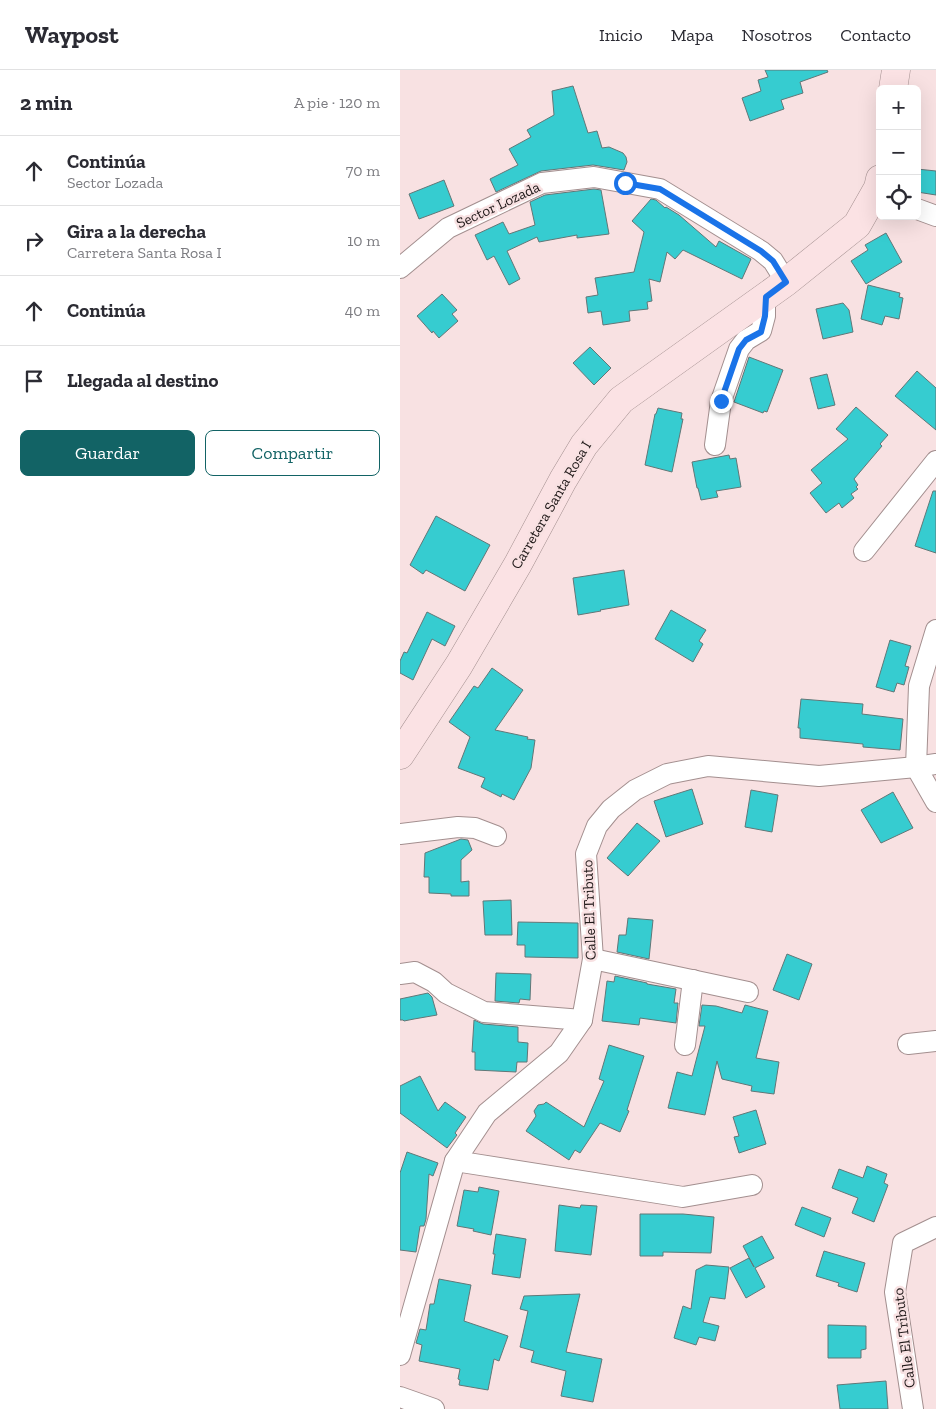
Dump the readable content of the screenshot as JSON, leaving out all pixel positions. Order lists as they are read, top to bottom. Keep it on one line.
{"streets":{"street":["Sector Lozada","Carretera Santa Rosa I","Calle El Tributo"]},"crossings":[["Sector Lozada","Carretera Santa Rosa I"]],"page":{"header":"Waypost","nav":["Inicio","Mapa","Nosotros","Contacto"],"heading":["2 min","A pie · 120 m"],"map_buttons":["+","−"],"list":[["Continúa","Sector Lozada","70 m"],["Gira a la derecha","Carretera Santa Rosa I","10 m"],["Continúa","40 m"],"Llegada al destino"],"buttons":["Guardar","Compartir"]}}
